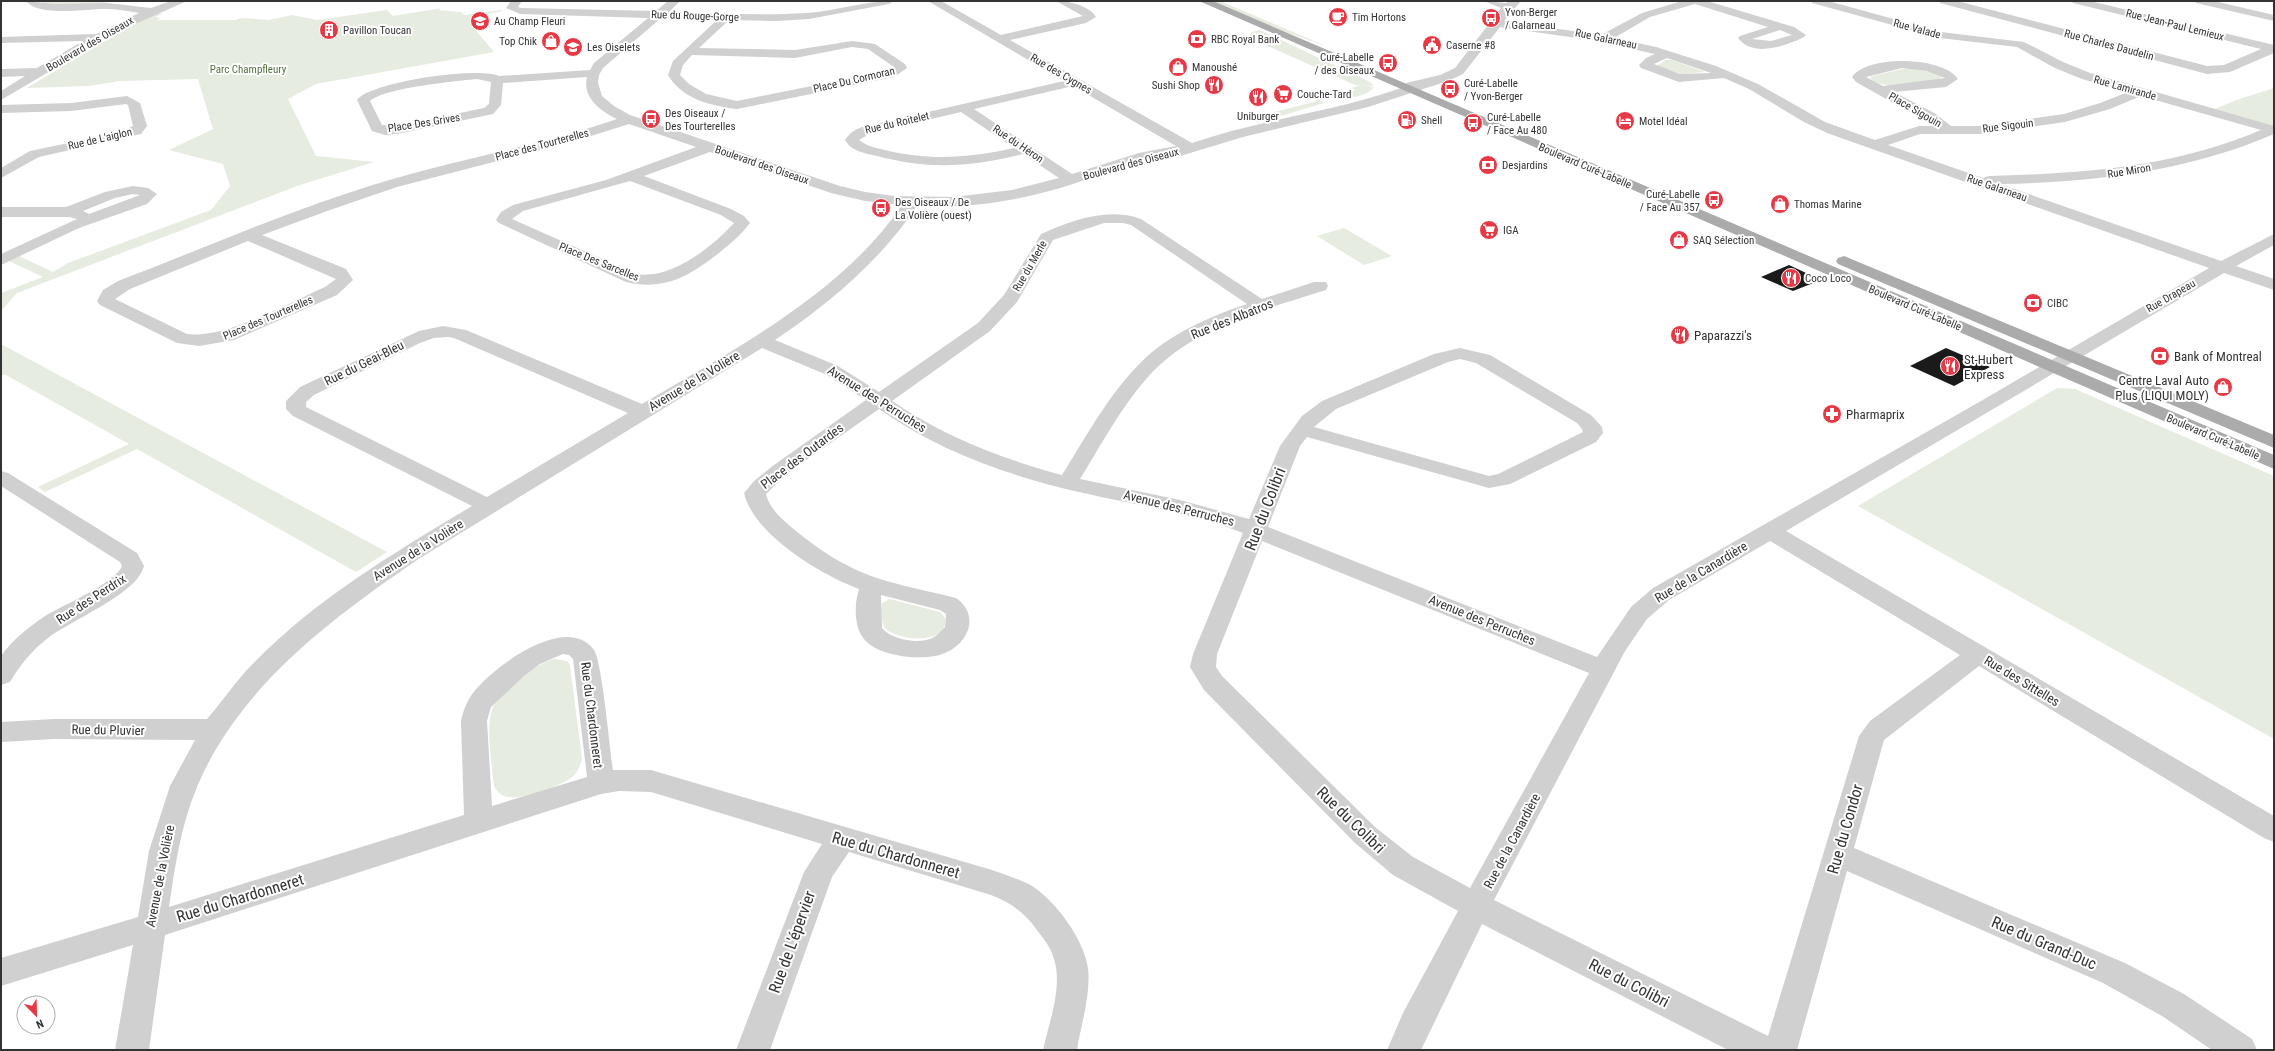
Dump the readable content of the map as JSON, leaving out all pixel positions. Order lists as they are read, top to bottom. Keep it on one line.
{"streets":{"main road":["Boulevard Curé-Labelle"],"street":["Rue du Rouge-Gorge","Rue Jean-Paul Lemieux","Rue Valade","Rue Galarneau","Boulevard des Oiseaux","Rue Charles Daudelin","Rue des Cygnes","Place Du Cormoran","Rue Lamirande","Place Sigouin","Place Des Grives","Rue du Roitelet","Rue Sigouin","Rue de L'aiglon","Rue du Héron","Place des Tourterelles","Rue Miron","Place Des Sarcelles","Rue du Merle","Rue Drapeau","Rue des Albatros","Rue du Geai-Bleu","Avenue de la Volière","Avenue des Perruches","Place des Outardes","Rue du Colibri","Rue de la Canardière","Rue des Perdrix","Rue des Sittelles","Rue du Chardonneret","Rue du Pluvier","Rue du Condor","Rue de L'épervier","Rue du Grand-Duc"]},"crossings":[["Rue du Rouge-Gorge","Place Du Cormoran"],["Rue Jean-Paul Lemieux","Rue Charles Daudelin"],["Rue Valade","Rue Lamirande"],["Rue Galarneau","Boulevard des Oiseaux"],["Rue Galarneau","Rue Sigouin"],["Rue Galarneau","Rue Miron"],["Rue Galarneau","Rue Drapeau"],["Boulevard des Oiseaux","Rue des Cygnes"],["Boulevard des Oiseaux","Place Des Grives"],["Boulevard des Oiseaux","Rue du Héron"],["Boulevard des Oiseaux","Place des Tourterelles"],["Boulevard des Oiseaux","Boulevard Curé-Labelle"],["Boulevard des Oiseaux","Place Des Sarcelles"],["Boulevard des Oiseaux","Avenue de la Volière"],["Rue des Cygnes","Rue du Roitelet"],["Rue Lamirande","Rue Sigouin"],["Rue Lamirande","Rue Miron"],["Place Sigouin","Rue Sigouin"],["Rue du Roitelet","Rue du Héron"],["Boulevard Curé-Labelle","Rue Drapeau"],["Boulevard Curé-Labelle","Rue de la Canardière"],["Rue du Merle","Rue des Albatros"],["Rue du Merle","Avenue des Perruches"],["Rue du Merle","Place des Outardes"],["Rue Drapeau","Rue de la Canardière"],["Rue des Albatros","Avenue des Perruches"],["Rue du Geai-Bleu","Avenue de la Volière"],["Avenue de la Volière","Avenue des Perruches"],["Avenue de la Volière","Rue du Chardonneret"],["Avenue de la Volière","Rue du Pluvier"],["Avenue des Perruches","Place des Outardes"],["Avenue des Perruches","Rue du Colibri"],["Avenue des Perruches","Rue de la Canardière"],["Rue du Colibri","Rue de la Canardière"],["Rue de la Canardière","Rue des Sittelles"],["Rue des Sittelles","Rue du Condor"],["Rue du Chardonneret","Rue de L'épervier"],["Rue du Condor","Rue du Grand-Duc"]],"parks":["Parc Champfleury"],"places":{"cafe":["Tim Hortons"],"bus stop":["Yvon-Berger / Galarneau","Curé-Labelle / des Oiseaux","Curé-Labelle / Yvon-Berger","Des Oiseaux / Des Tourterelles","Curé-Labelle / Face Au 480","Curé-Labelle / Face Au 357","Des Oiseaux / De La Volière (ouest)"],"school or university":["Au Champ Fleuri","Les Oiselets"],"building":["Pavillon Toucan"],"bank":["RBC Royal Bank","Desjardins","CIBC","Bank of Montreal"],"shop":["Top Chik","Manoushé","Thomas Marine","SAQ Sélection","Centre Laval Auto Plus (LIQUI MOLY)"],"public building":["Caserne #8"],"restaurant":["Sushi Shop","Uniburger","Coco Loco","Paparazzi's","St-Hubert Express"],"supermarket":["Couche-Tard","IGA"],"fuel station":["Shell"],"hotel":["Motel Idéal"],"pharmacy":["Pharmaprix"]},"north":"bottom right"}
